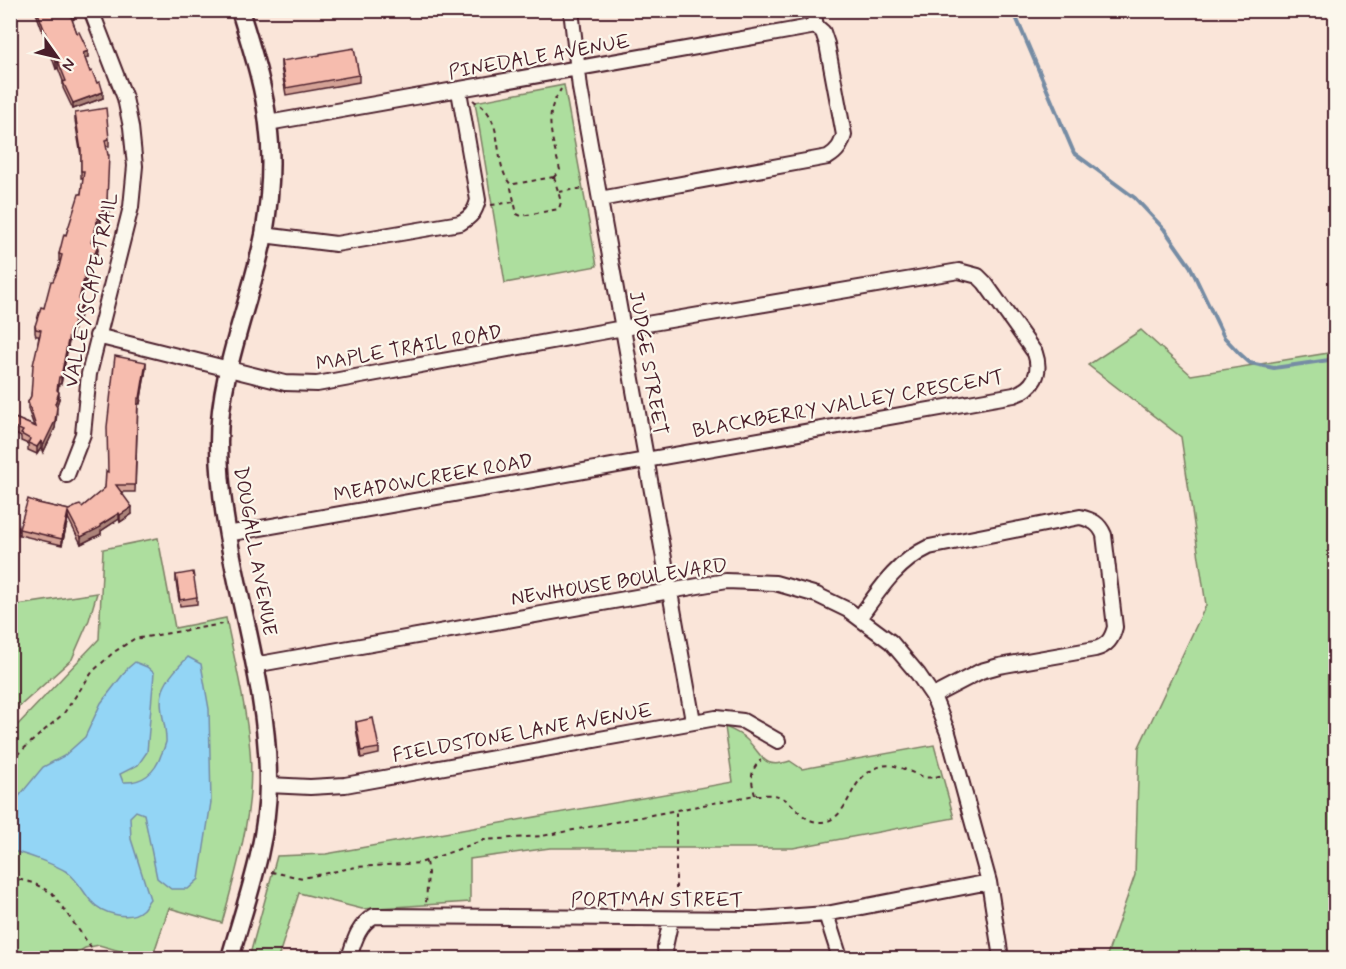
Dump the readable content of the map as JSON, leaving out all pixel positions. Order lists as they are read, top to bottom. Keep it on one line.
{"streets":{"street":["PINEDALE AVENUE","VALLEYSCAPE TRAIL","MAPLE TRAIL ROAD","JUDGE STREET","BLACKBERRY VALLEY CRESCENT","MEADOWCREEK ROAD","DOUGALL AVENUE","NEWHOUSE BOULEVARD","FIELDSTONE LANE AVENUE","PORTMAN STREET"]},"crossings":[["PINEDALE AVENUE","JUDGE STREET"],["PINEDALE AVENUE","DOUGALL AVENUE"],["VALLEYSCAPE TRAIL","MAPLE TRAIL ROAD"],["MAPLE TRAIL ROAD","JUDGE STREET"],["MAPLE TRAIL ROAD","BLACKBERRY VALLEY CRESCENT"],["MAPLE TRAIL ROAD","DOUGALL AVENUE"],["JUDGE STREET","BLACKBERRY VALLEY CRESCENT"],["JUDGE STREET","MEADOWCREEK ROAD"],["JUDGE STREET","NEWHOUSE BOULEVARD"],["JUDGE STREET","FIELDSTONE LANE AVENUE"],["BLACKBERRY VALLEY CRESCENT","MEADOWCREEK ROAD"],["MEADOWCREEK ROAD","DOUGALL AVENUE"],["DOUGALL AVENUE","NEWHOUSE BOULEVARD"],["DOUGALL AVENUE","FIELDSTONE LANE AVENUE"],["NEWHOUSE BOULEVARD","PORTMAN STREET"]],"north":"bottom right"}
